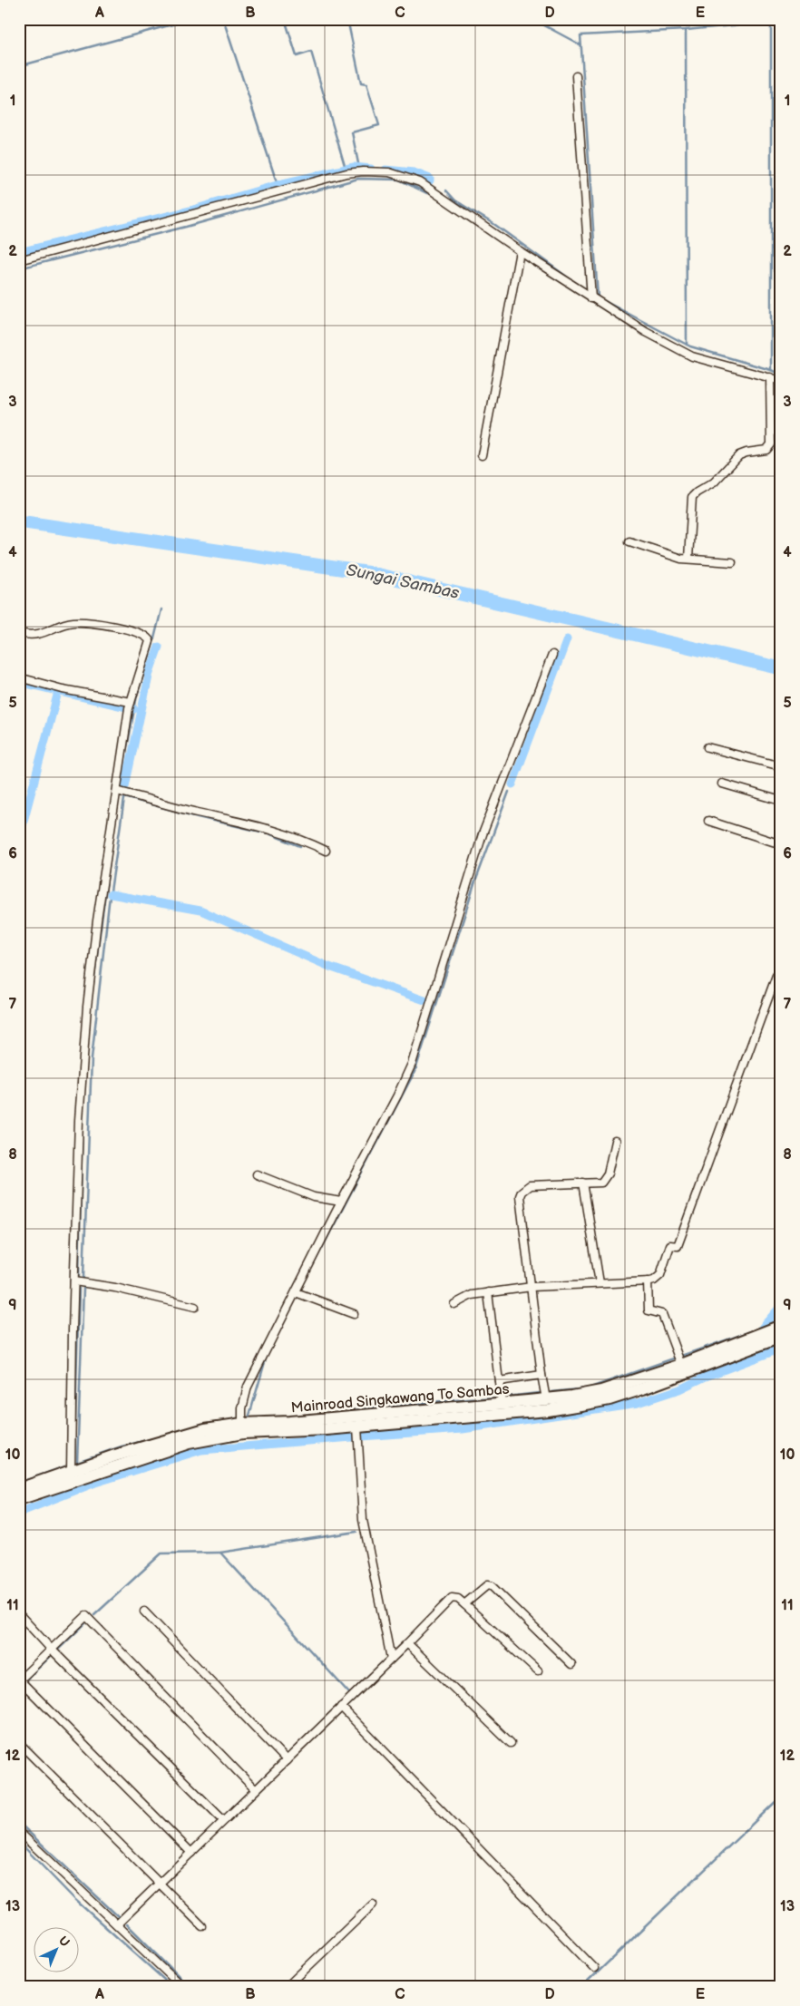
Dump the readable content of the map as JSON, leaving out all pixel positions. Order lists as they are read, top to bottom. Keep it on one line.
{"streets":{"highway":["Mainroad Singkawang To Sambas"]},"water":["Sungai Sambas"],"north":"top right","grid":{"columns":["A","B","C","D","E"],"rows":["1","2","3","4","5","6","7","8","9","10","11","12","13"]}}
